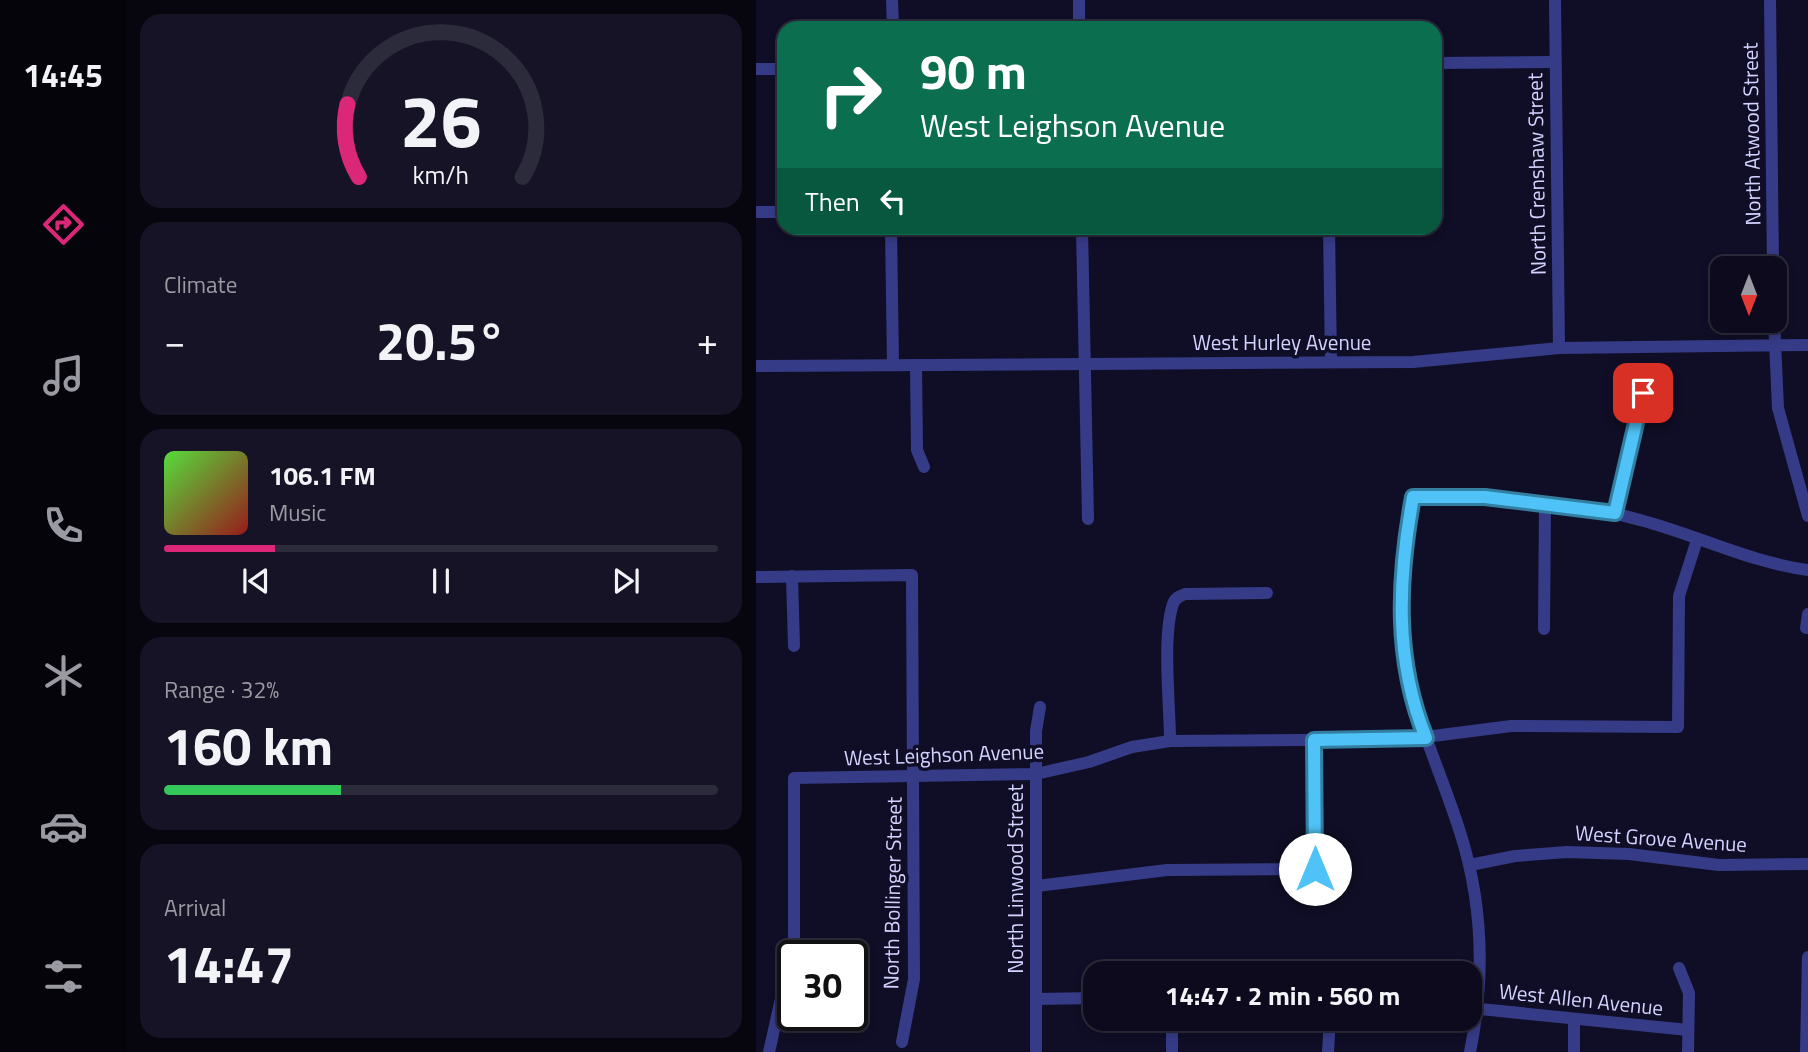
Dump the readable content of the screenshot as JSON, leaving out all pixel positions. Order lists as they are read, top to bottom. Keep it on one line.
{"streets":{"street":["North Atwood Street","North Crenshaw Street","West Hurley Avenue","West Leighson Avenue","West Grove Avenue","North Linwood Street","North Bollinger Street","West Allen Avenue"]},"crossings":[["North Crenshaw Street","West Hurley Avenue"],["West Leighson Avenue","North Linwood Street"],["West Leighson Avenue","North Bollinger Street"]],"north":"bottom","page":{"tabs":"14:45","turn":["90 m","West Leighson Avenue"],"then":"Then","tile":["Climate",["Range · 32%","160 km"],["Arrival","14:47"]],"heat":["−","20.5°","+"],"song":["106.1 FM","Music"],"limit":"30","trip":"14:47 · 2 min · 560 m","gauge":["26","km/h"]}}
